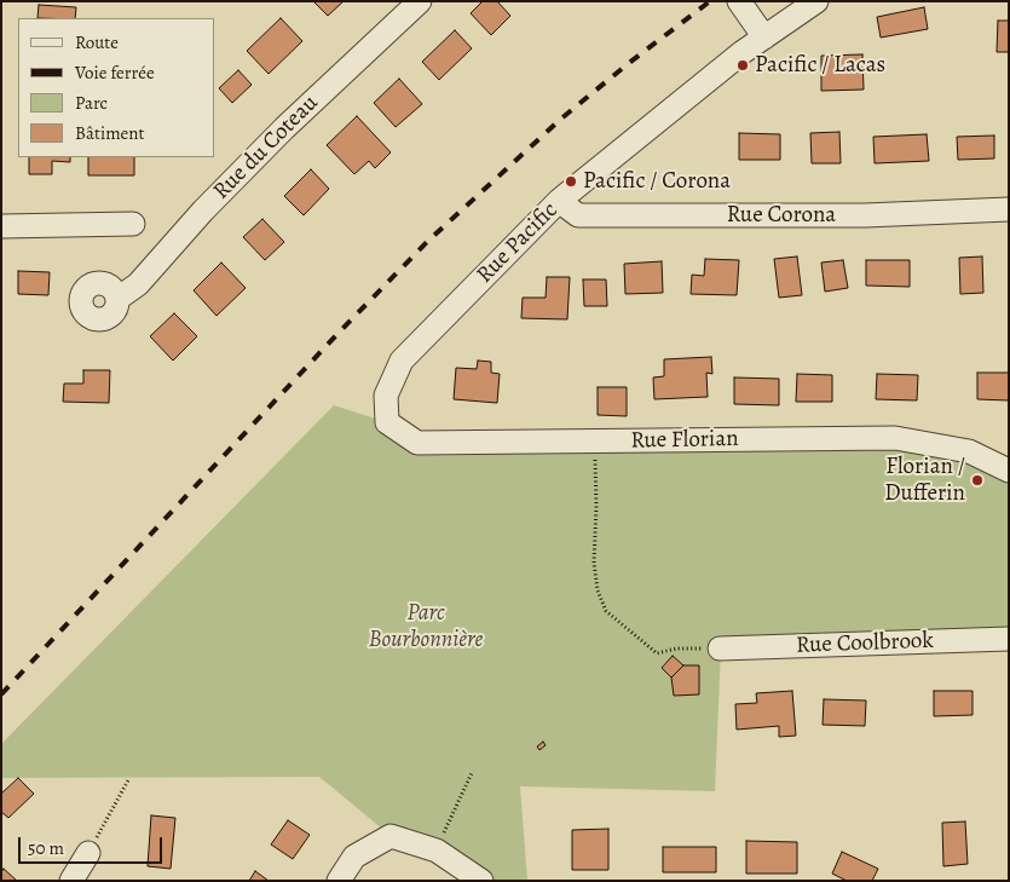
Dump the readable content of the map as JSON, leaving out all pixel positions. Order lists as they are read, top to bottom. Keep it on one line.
{"streets":{"street":["Rue du Coteau","Rue Corona","Rue Pacific","Rue Florian","Rue Coolbrook"]},"crossings":[["Rue Corona","Rue Pacific"],["Rue Pacific","Rue Florian"]],"parks":["Parc Bourbonnière"],"places":["Pacific / Lacas","Pacific / Corona","Florian / Dufferin"],"legend":["Route","Voie ferrée","Parc","Bâtiment"],"scale_bar":"50 m"}
